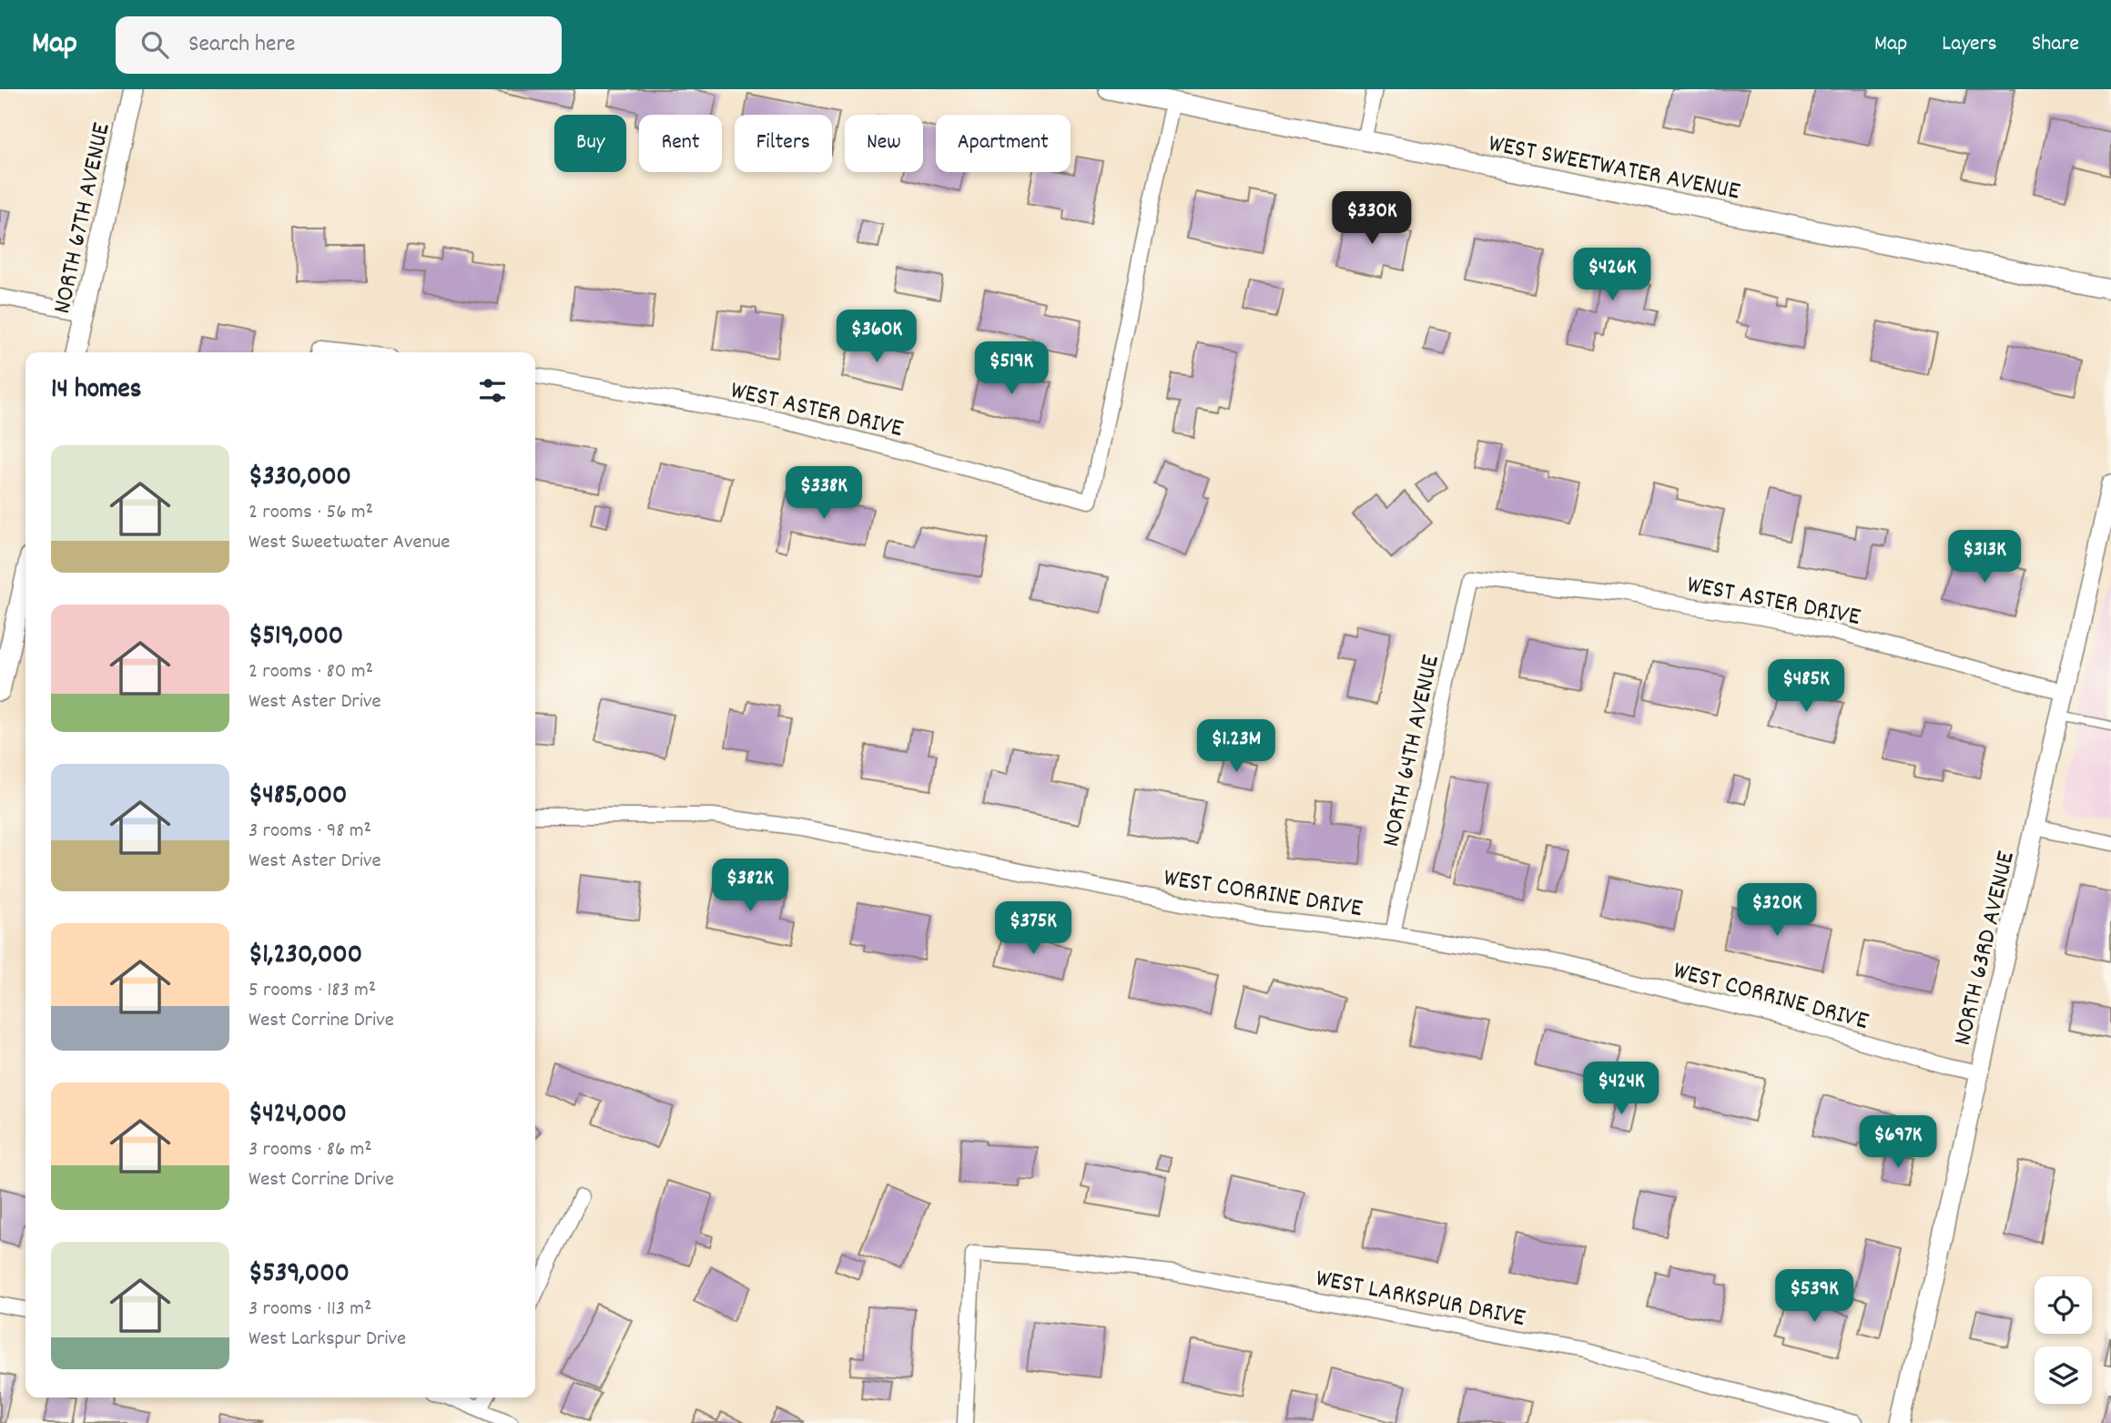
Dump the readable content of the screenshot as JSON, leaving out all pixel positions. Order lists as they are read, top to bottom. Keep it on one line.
{"streets":{"street":["WEST SWEETWATER AVENUE","NORTH 67TH AVENUE","WEST ASTER DRIVE","NORTH 64TH AVENUE","WEST CORRINE DRIVE","NORTH 63RD AVENUE","WEST LARKSPUR DRIVE"]},"crossings":[["WEST SWEETWATER AVENUE","WEST ASTER DRIVE"],["WEST ASTER DRIVE","NORTH 64TH AVENUE"],["WEST ASTER DRIVE","NORTH 63RD AVENUE"],["NORTH 64TH AVENUE","WEST CORRINE DRIVE"],["WEST CORRINE DRIVE","NORTH 63RD AVENUE"]],"page":{"header":"Map","search":"Search here","nav":["Map","Layers","Share"],"chip":["Buy","Rent","Filters","New","Apartment"],"price":["$330K","$426K","$360K","$519K","$338K","$313K","$485K","$1.23M","$382K","$320K","$375K","$424K","$697K","$539K"],"heading":"14 homes","list":[{"name":"$330,000","note":"2 rooms · 56 m² · West Sweetwater Avenue"},{"name":"$519,000","note":"2 rooms · 80 m² · West Aster Drive"},{"name":"$485,000","note":"3 rooms · 98 m² · West Aster Drive"},{"name":"$1,230,000","note":"5 rooms · 183 m² · West Corrine Drive"},{"name":"$424,000","note":"3 rooms · 86 m² · West Corrine Drive"},{"name":"$539,000","note":"3 rooms · 113 m² · West Larkspur Drive"}]}}
